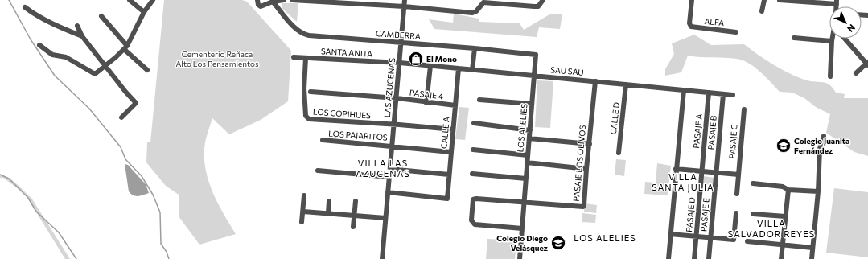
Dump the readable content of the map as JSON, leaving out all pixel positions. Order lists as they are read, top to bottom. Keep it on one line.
{"streets":{"street":["ALFA","CAMBERRA","SANTA ANITA","SAU SAU","LAS AZUCENAS","PASAJE 4","LOS COPIHUES","CALLE D","LOS ALELIES","PASAJE A","CALLE A","PASAJE B","LOS PAJARITOS","PASAJE C","PASAJE LOS OLIVOS","PASAJE D","PASAJE E"]},"crossings":[["CAMBERRA","LAS AZUCENAS"],["CAMBERRA","LOS ALELIES"],["SANTA ANITA","SAU SAU"],["SANTA ANITA","LAS AZUCENAS"],["SANTA ANITA","LOS COPIHUES"],["SAU SAU","LAS AZUCENAS"],["SAU SAU","CALLE D"],["SAU SAU","LOS ALELIES"],["SAU SAU","PASAJE A"],["SAU SAU","CALLE A"],["SAU SAU","PASAJE B"],["SAU SAU","PASAJE LOS OLIVOS"],["LAS AZUCENAS","PASAJE 4"],["LAS AZUCENAS","LOS COPIHUES"],["LAS AZUCENAS","CALLE A"],["LAS AZUCENAS","LOS PAJARITOS"],["PASAJE 4","CALLE A"],["LOS COPIHUES","CALLE A"],["LOS ALELIES","PASAJE LOS OLIVOS"],["PASAJE A","PASAJE D"],["CALLE A","LOS PAJARITOS"],["PASAJE B","PASAJE E"]],"districts":["VILLA LAS AZUCENAS","VILLA SANTA JULIA","VILLA SALVADOR REYES","LOS ALELIES"],"parks":["Cementerio Reñaca Alto Los Pensamientos"],"places":{"shop":["El Mono"],"school or university":["Colegio Juanita Fernández","Colegio Diego Velásquez"]},"north":"bottom right"}
